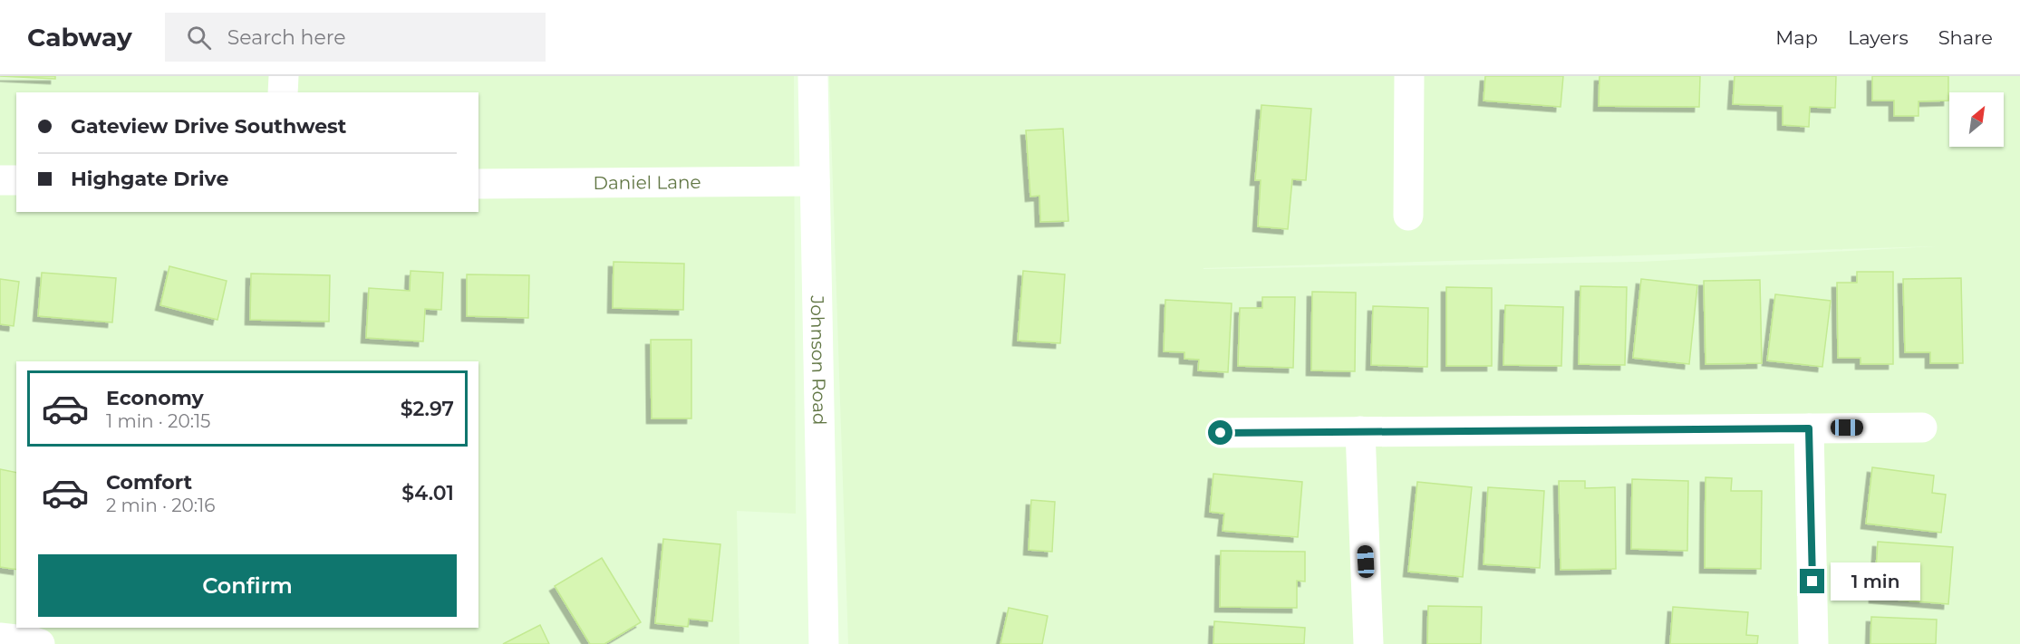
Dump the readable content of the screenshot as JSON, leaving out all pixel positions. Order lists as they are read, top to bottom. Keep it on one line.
{"streets":{"street":["Daniel Lane","Johnson Road"]},"crossings":[["Daniel Lane","Johnson Road"]],"north":"top right","page":{"header":"Cabway","search":"Search here","nav":["Map","Layers","Share"],"banner":["Gateview Drive Southwest","Highgate Drive"],"list":[{"name":"Economy","note":"1 min · 20:15","value":"$2.97"},{"name":"Comfort","note":"2 min · 20:16","value":"$4.01"}],"buttons":"Confirm","bubble":"1 min"}}
